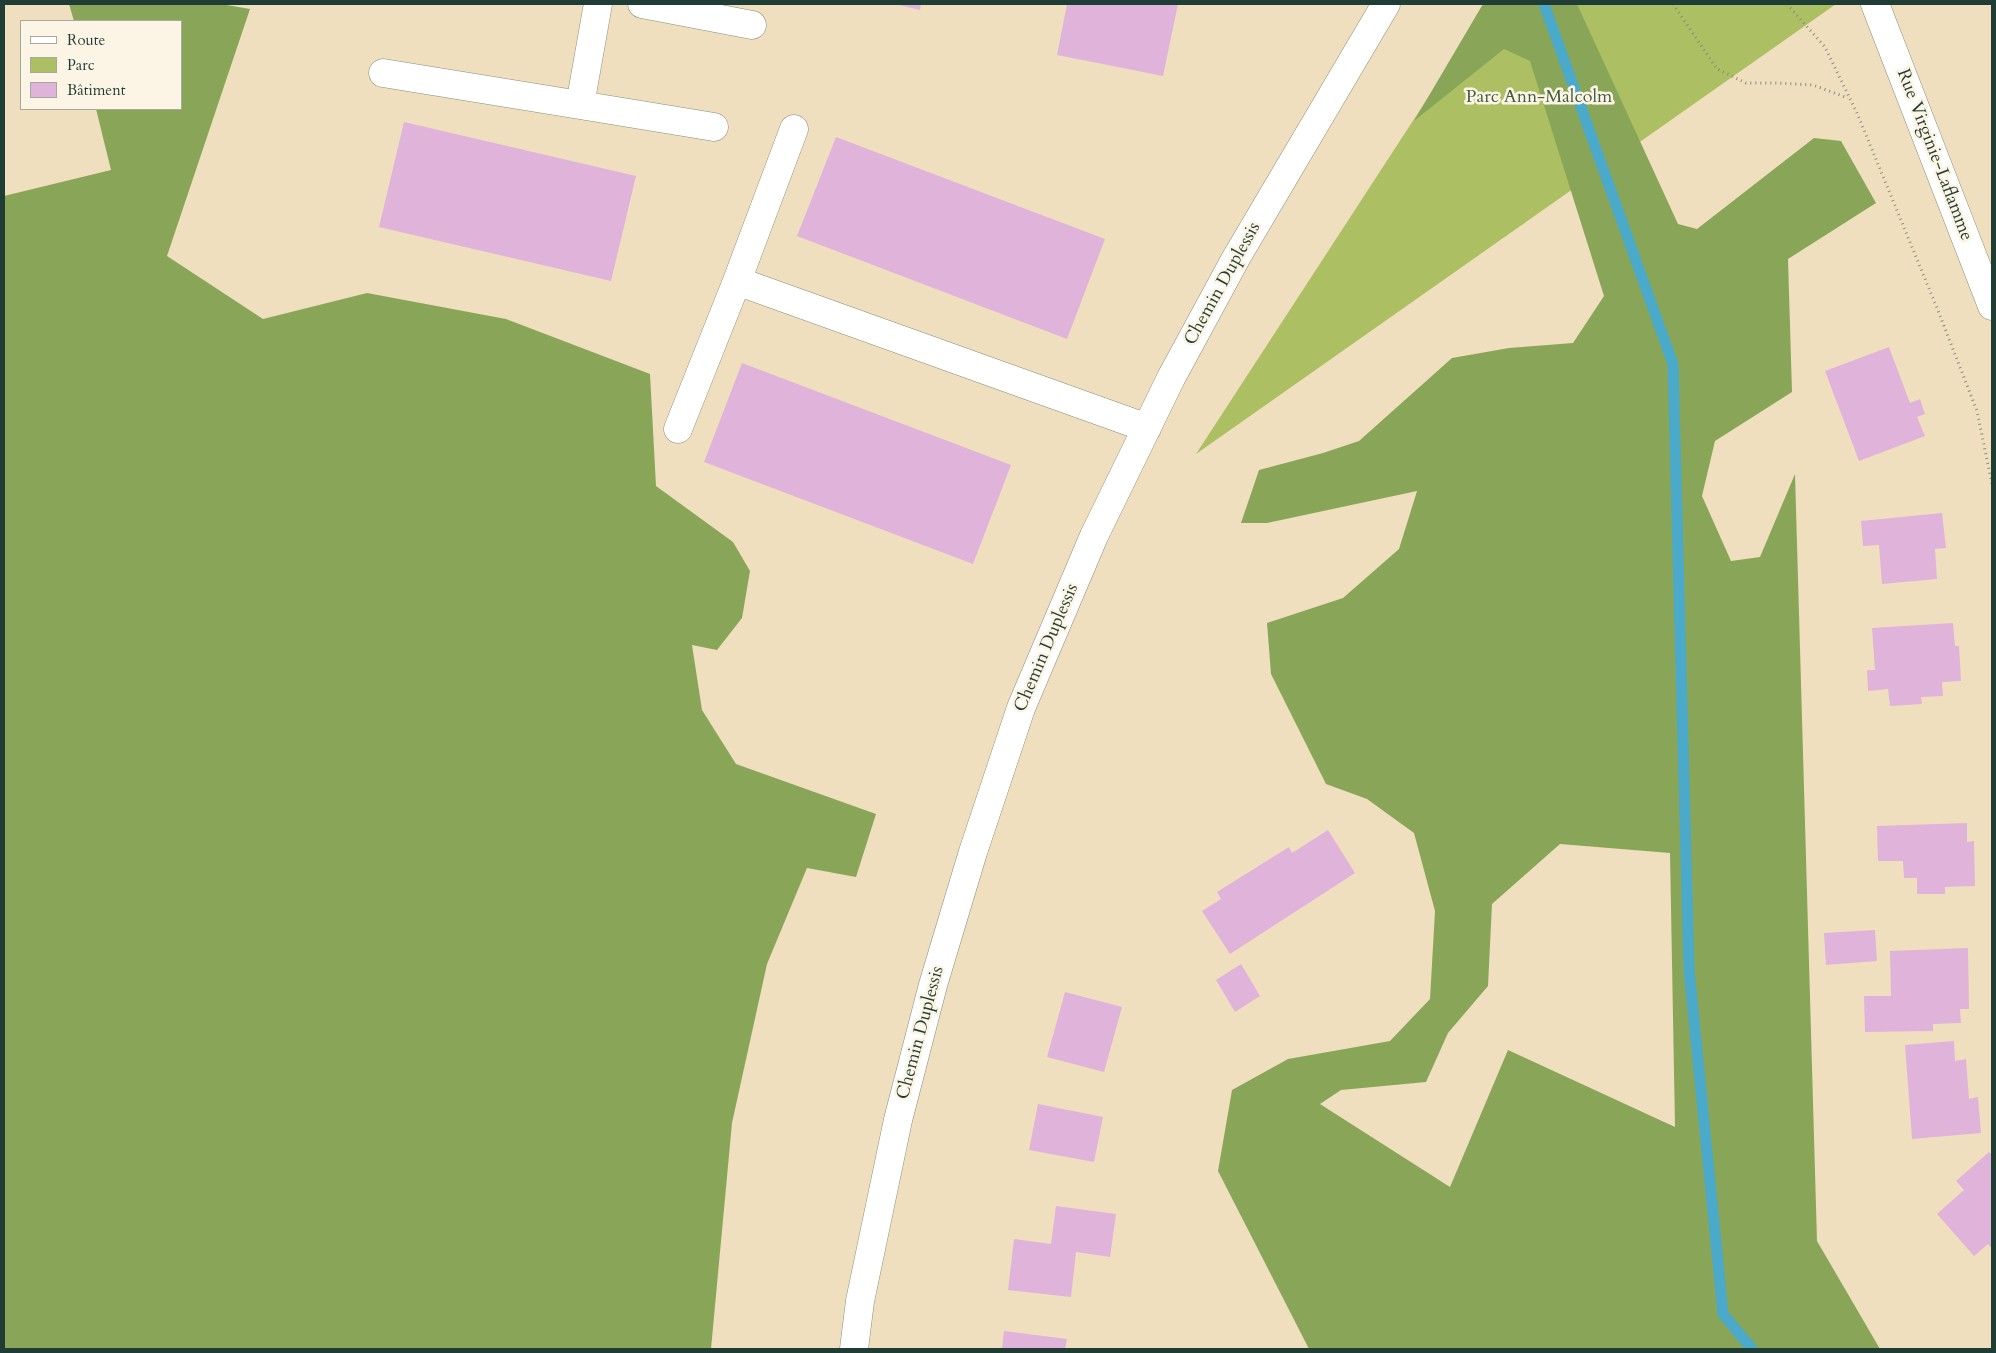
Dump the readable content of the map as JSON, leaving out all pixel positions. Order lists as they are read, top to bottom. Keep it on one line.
{"streets":{"street":["Rue Virginie-Laflamme","Chemin Duplessis"]},"parks":["Parc Ann-Malcolm"],"legend":["Route","Parc","Bâtiment"]}
